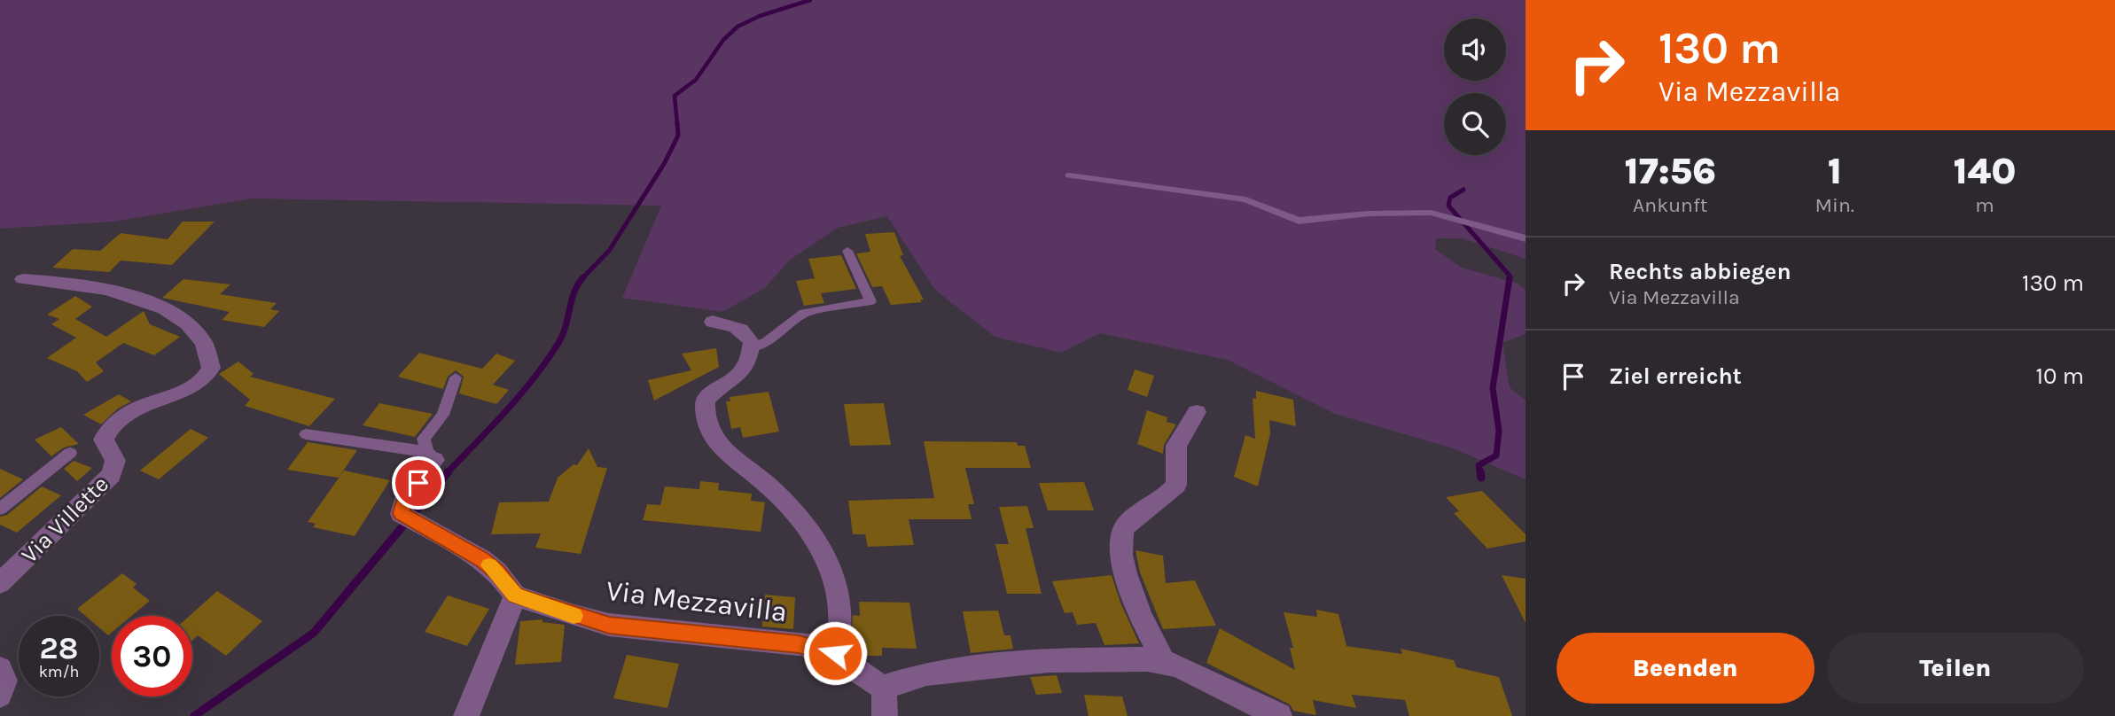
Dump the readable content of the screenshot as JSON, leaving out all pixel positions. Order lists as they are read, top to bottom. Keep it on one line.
{"streets":{"street":["Via Villette","Via Mezzavilla"]},"page":{"turn":["130 m","Via Mezzavilla"],"eta":["17:56","Ankunft","1","Min.","140","m"],"list":[{"name":"Rechts abbiegen","note":"Via Mezzavilla","value":"130 m"},{"name":"Ziel erreicht","value":"10 m"}],"speed":"28 km/h","limit":"30","buttons":["Beenden","Teilen"]}}
